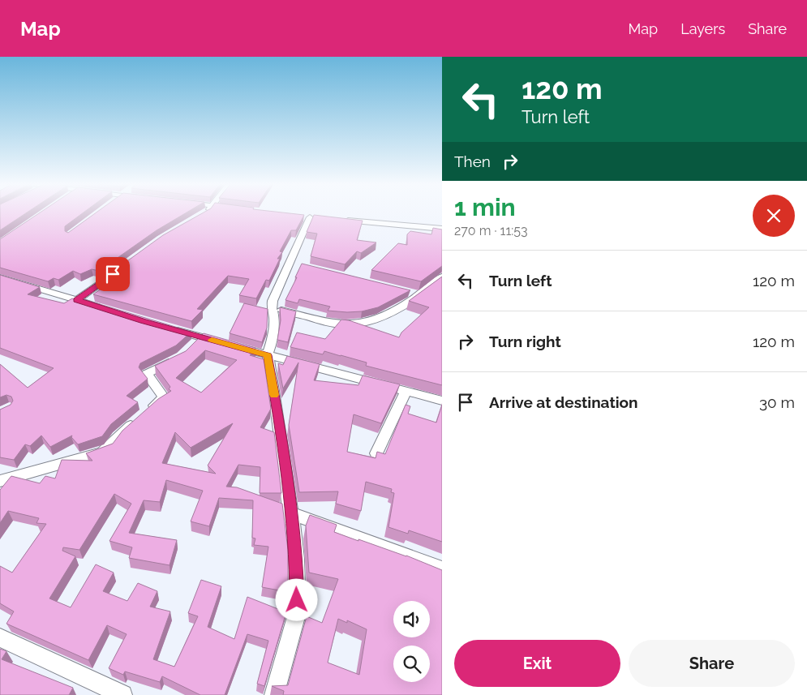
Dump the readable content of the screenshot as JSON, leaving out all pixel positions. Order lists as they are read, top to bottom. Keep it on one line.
{"page":{"header":"Map","nav":["Map","Layers","Share"],"turn":["120 m","Turn left"],"then":"Then","heading":["1 min","270 m · 11:53"],"list":[{"name":"Turn left","value":"120 m"},{"name":"Turn right","value":"120 m"},{"name":"Arrive at destination","value":"30 m"}],"buttons":["Exit","Share"]}}
